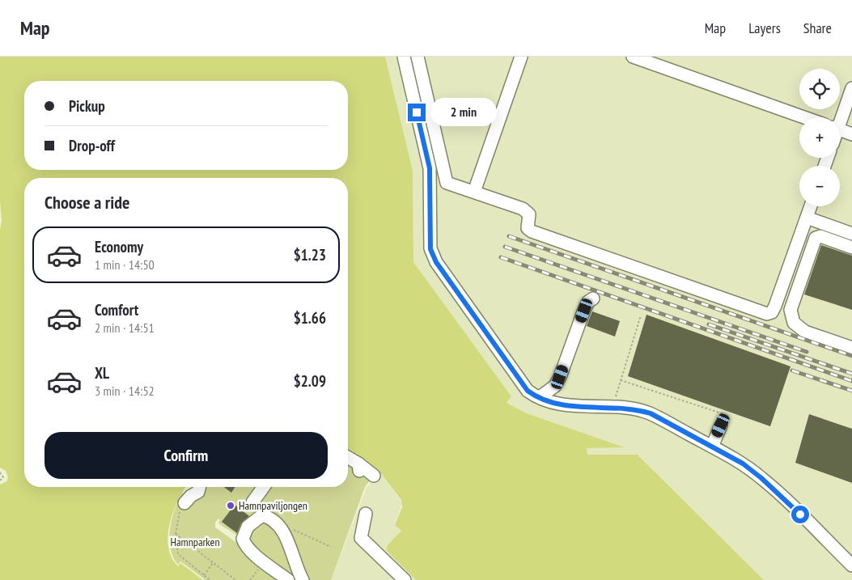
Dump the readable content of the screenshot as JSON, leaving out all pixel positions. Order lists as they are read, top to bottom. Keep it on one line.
{"parks":["Hamnparken"],"places":["Hamnpaviljongen"],"page":{"header":"Map","nav":["Map","Layers","Share"],"map_buttons":["+","−"],"banner":["Pickup","Drop-off"],"bubble":"2 min","heading":"Choose a ride","list":[{"name":"Economy","note":"1 min · 14:50","value":"$1.23"},{"name":"Comfort","note":"2 min · 14:51","value":"$1.66"},{"name":"XL","note":"3 min · 14:52","value":"$2.09"}],"buttons":"Confirm"}}
